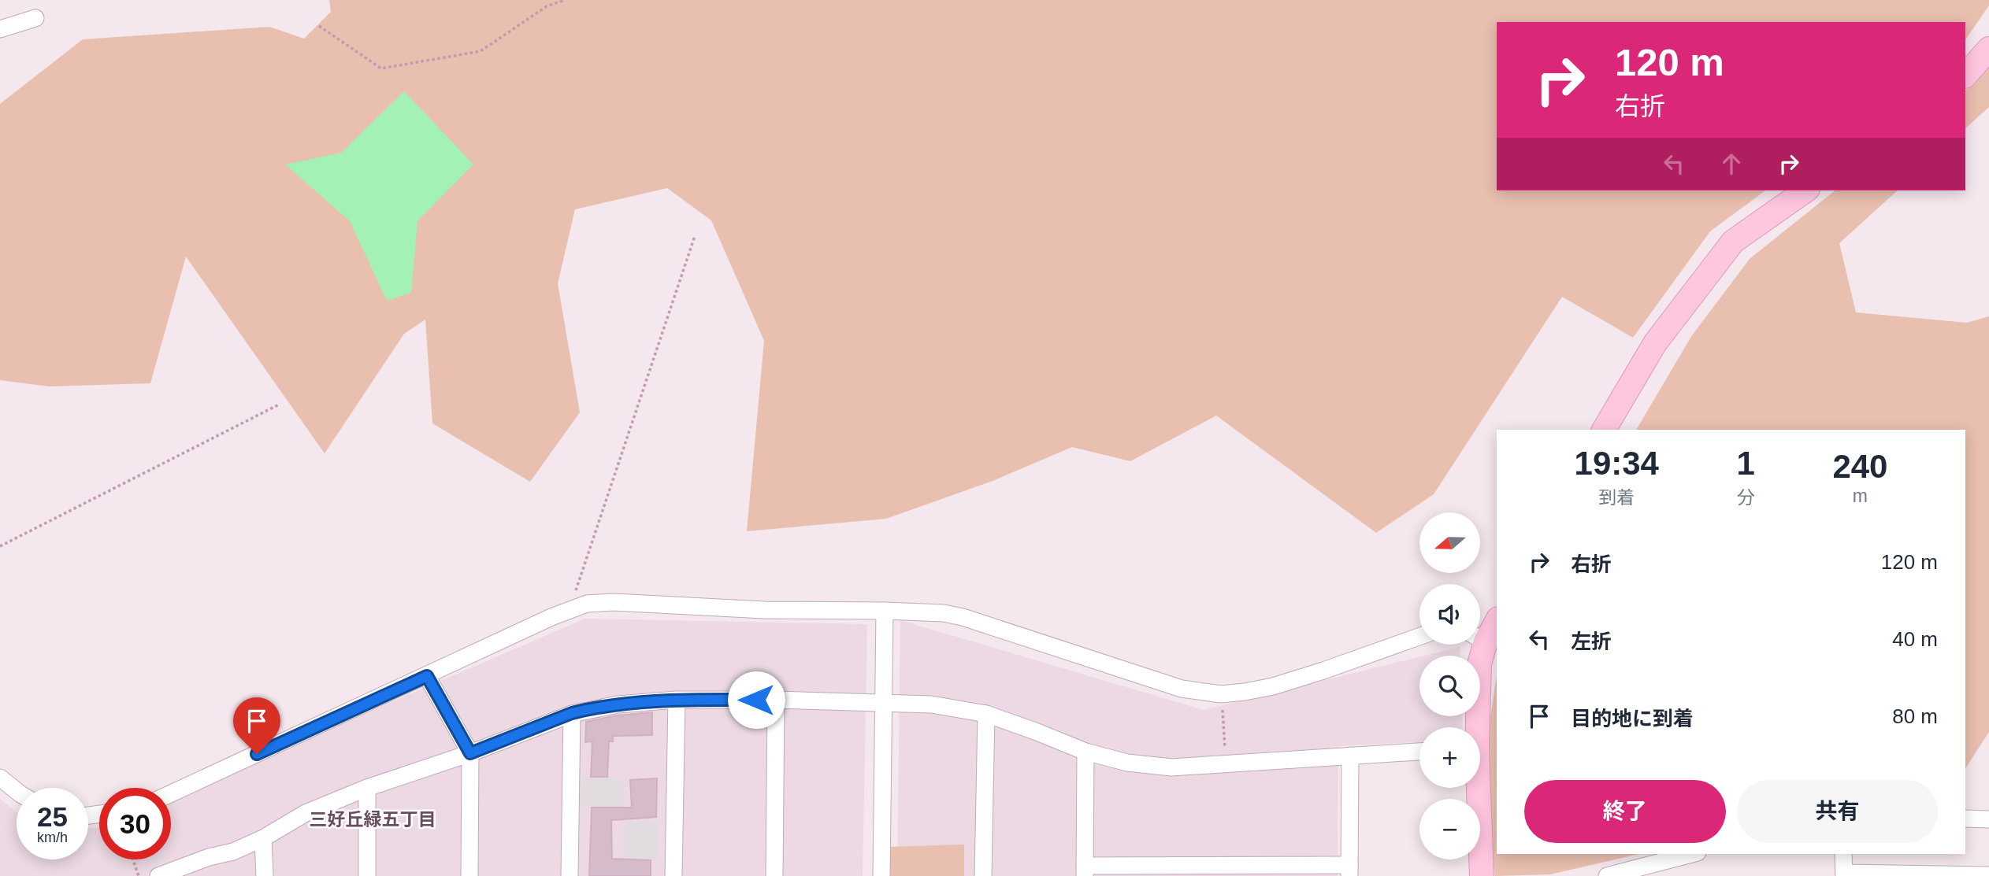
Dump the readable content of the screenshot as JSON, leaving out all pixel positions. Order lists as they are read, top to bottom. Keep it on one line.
{"districts":["三好丘緑五丁目"],"north":"left","page":{"turn":["120 m","右折"],"eta":["19:34","到着","1","分","240","m"],"map_buttons":["+","−"],"list":[{"name":"右折","value":"120 m"},{"name":"左折","value":"40 m"},{"name":"目的地に到着","value":"80 m"}],"buttons":["終了","共有"],"speed":"25 km/h","limit":"30"}}
